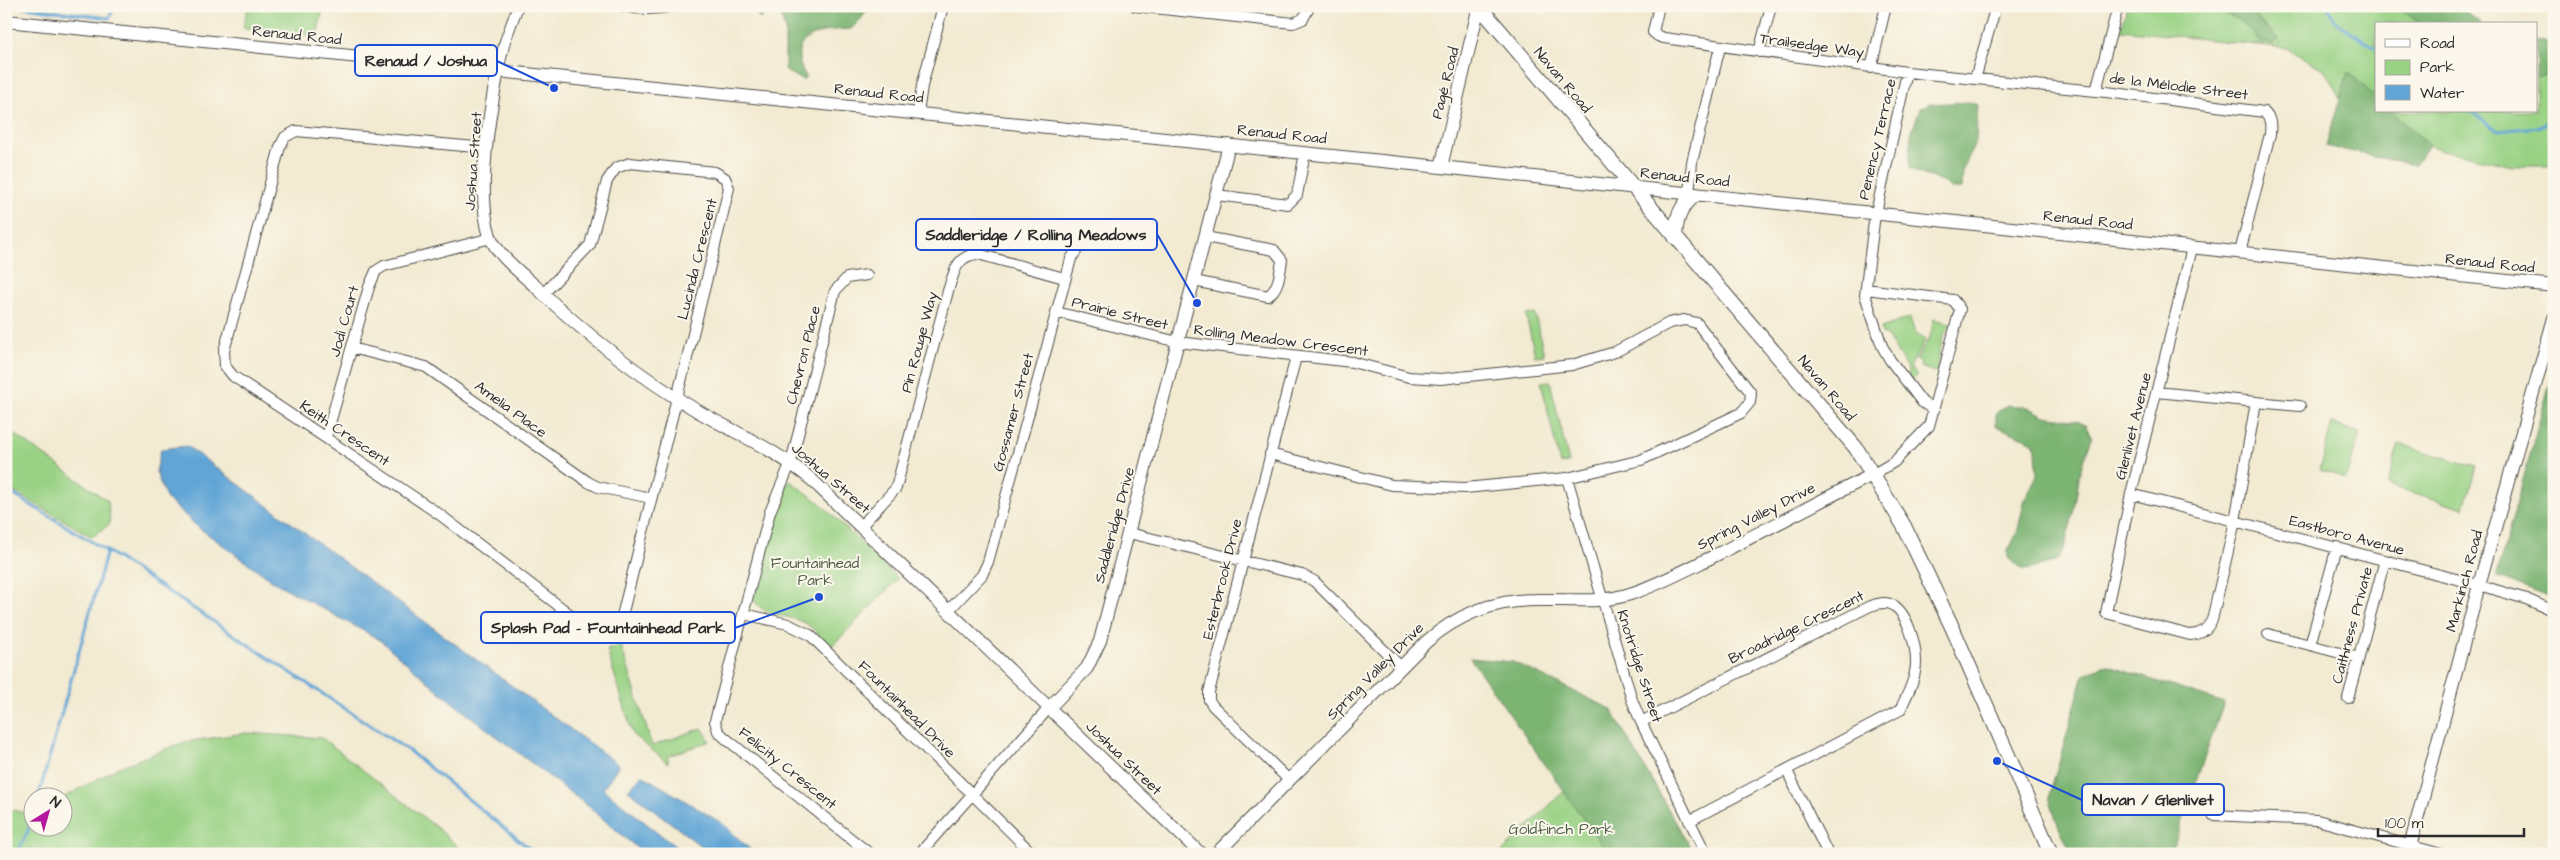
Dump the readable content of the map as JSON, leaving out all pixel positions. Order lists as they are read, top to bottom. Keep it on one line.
{"streets":{"main road":["Navan Road"],"street":["Renaud Road","Trailsedge Way","Pagé Road","de la Mélodie Street","Penency Terrace","Joshua Street","Lucinda Crescent","Prairie Street","Jodi Court","Rolling Meadow Crescent","Pin Rouge Way","Chevron Place","Amelia Place","Gossamer Street","Glenlivet Avenue","Keith Crescent","Spring Valley Drive","Saddleridge Drive","Eastboro Avenue","Esterbrook Drive","Markinch Road","Caithness Private","Broadridge Crescent","Knotridge Street","Fountainhead Drive","Felicity Crescent"]},"crossings":[["Renaud Road","Navan Road"],["Renaud Road","Pagé Road"],["Renaud Road","de la Mélodie Street"],["Renaud Road","Penency Terrace"],["Renaud Road","Joshua Street"],["Renaud Road","Glenlivet Avenue"],["Renaud Road","Saddleridge Drive"],["Trailsedge Way","de la Mélodie Street"],["Trailsedge Way","Penency Terrace"],["Navan Road","Pagé Road"],["Navan Road","Spring Valley Drive"],["Joshua Street","Lucinda Crescent"],["Joshua Street","Jodi Court"],["Joshua Street","Pin Rouge Way"],["Joshua Street","Chevron Place"],["Joshua Street","Gossamer Street"],["Joshua Street","Keith Crescent"],["Joshua Street","Saddleridge Drive"],["Joshua Street","Felicity Crescent"],["Lucinda Crescent","Keith Crescent"],["Prairie Street","Rolling Meadow Crescent"],["Prairie Street","Gossamer Street"],["Prairie Street","Saddleridge Drive"],["Jodi Court","Amelia Place"],["Jodi Court","Keith Crescent"],["Rolling Meadow Crescent","Saddleridge Drive"],["Rolling Meadow Crescent","Esterbrook Drive"],["Rolling Meadow Crescent","Knotridge Street"],["Pin Rouge Way","Gossamer Street"],["Chevron Place","Felicity Crescent"],["Amelia Place","Keith Crescent"],["Glenlivet Avenue","Eastboro Avenue"],["Spring Valley Drive","Esterbrook Drive"],["Spring Valley Drive","Knotridge Street"],["Saddleridge Drive","Fountainhead Drive"],["Eastboro Avenue","Markinch Road"],["Eastboro Avenue","Caithness Private"],["Broadridge Crescent","Knotridge Street"],["Fountainhead Drive","Felicity Crescent"]],"parks":["Fountainhead Park","Goldfinch Park"],"places":["Renaud / Joshua","Saddleridge / Rolling Meadows","Splash Pad - Fountainhead Park","Navan / Glenlivet"],"legend":["Road","Park","Water"],"scale_bar":"100 m","north":"top right"}
